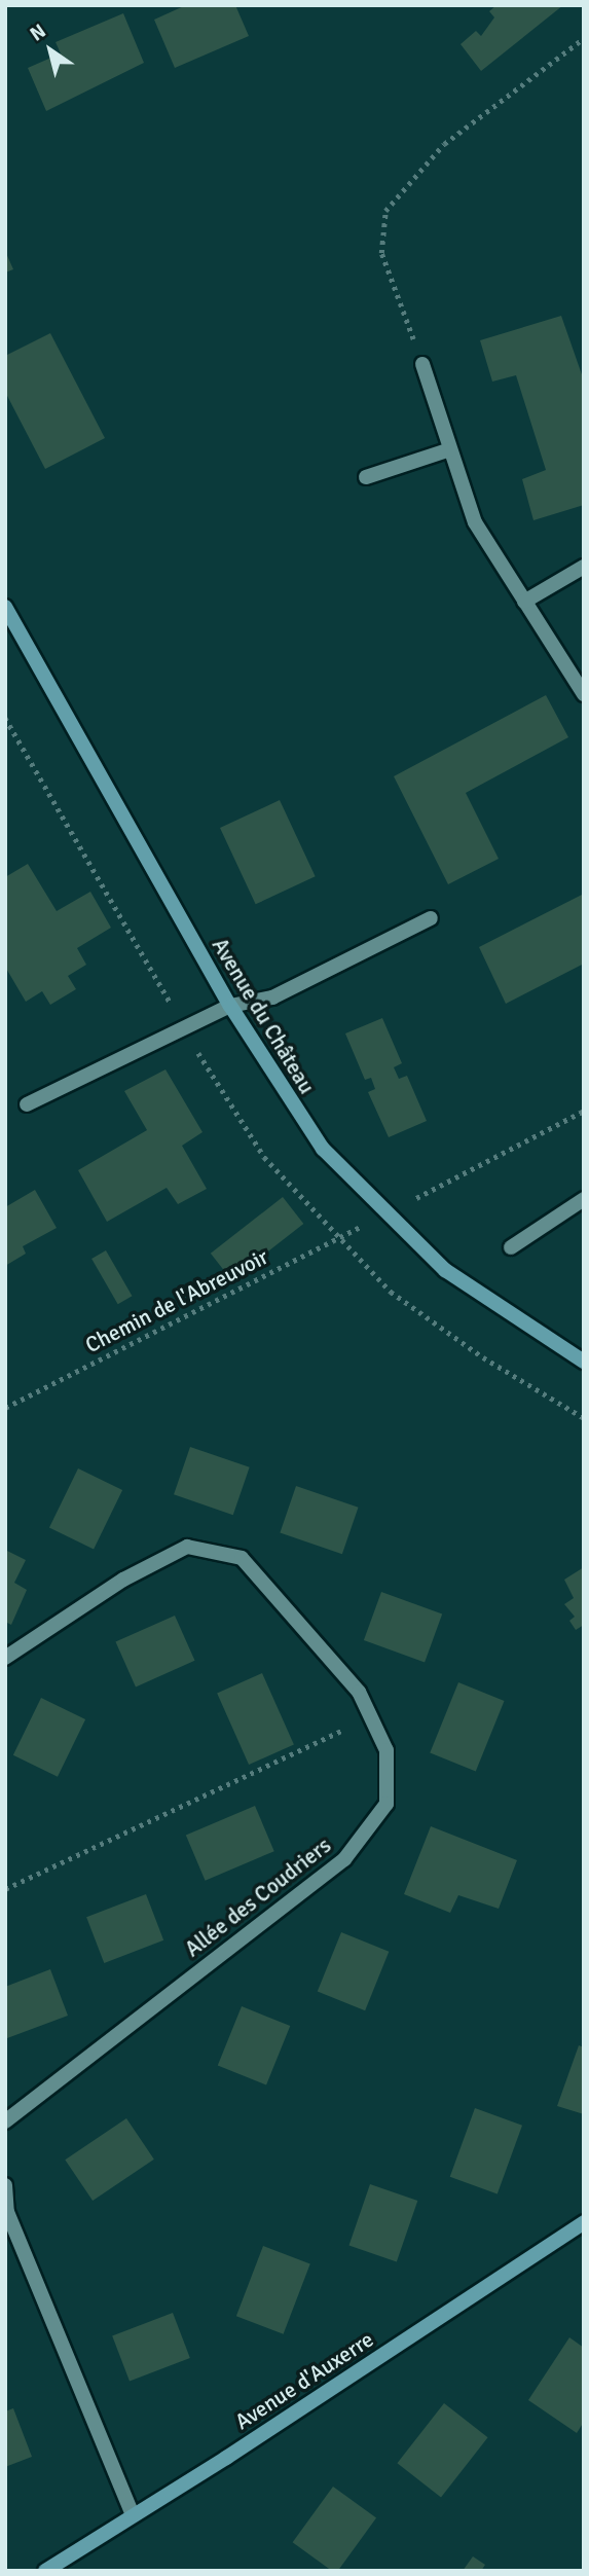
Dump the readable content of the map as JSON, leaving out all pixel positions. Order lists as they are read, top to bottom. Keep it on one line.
{"streets":{"street":["Avenue du Château","Allée des Coudriers","Avenue d'Auxerre"],"path":["Chemin de l'Abreuvoir"]},"north":"top left"}
